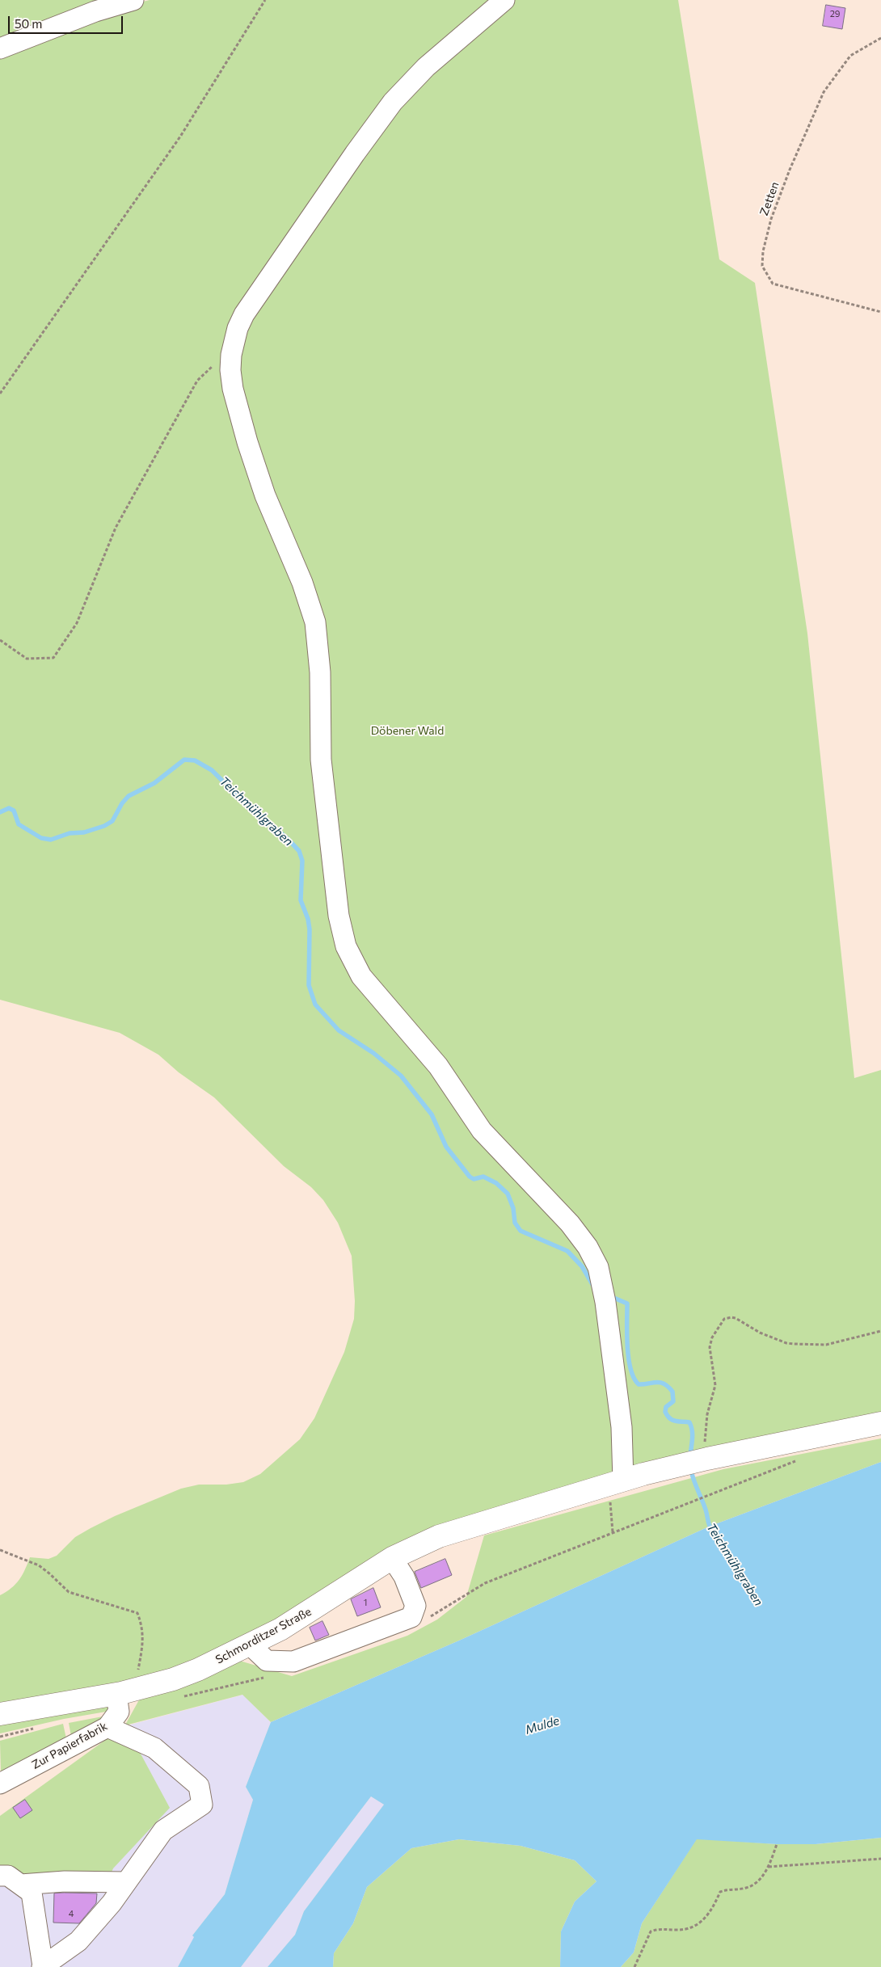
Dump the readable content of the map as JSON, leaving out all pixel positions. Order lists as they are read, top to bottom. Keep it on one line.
{"streets":{"main road":["Schmorditzer Straße"],"street":["Zur Papierfabrik"],"path":["Zetten"]},"crossings":[["Schmorditzer Straße","Zur Papierfabrik"]],"water":["Teichmühlgraben","Mulde"],"parks":["Döbener Wald"],"house_numbers":["29","1","4"],"scale_bar":"50 m"}
